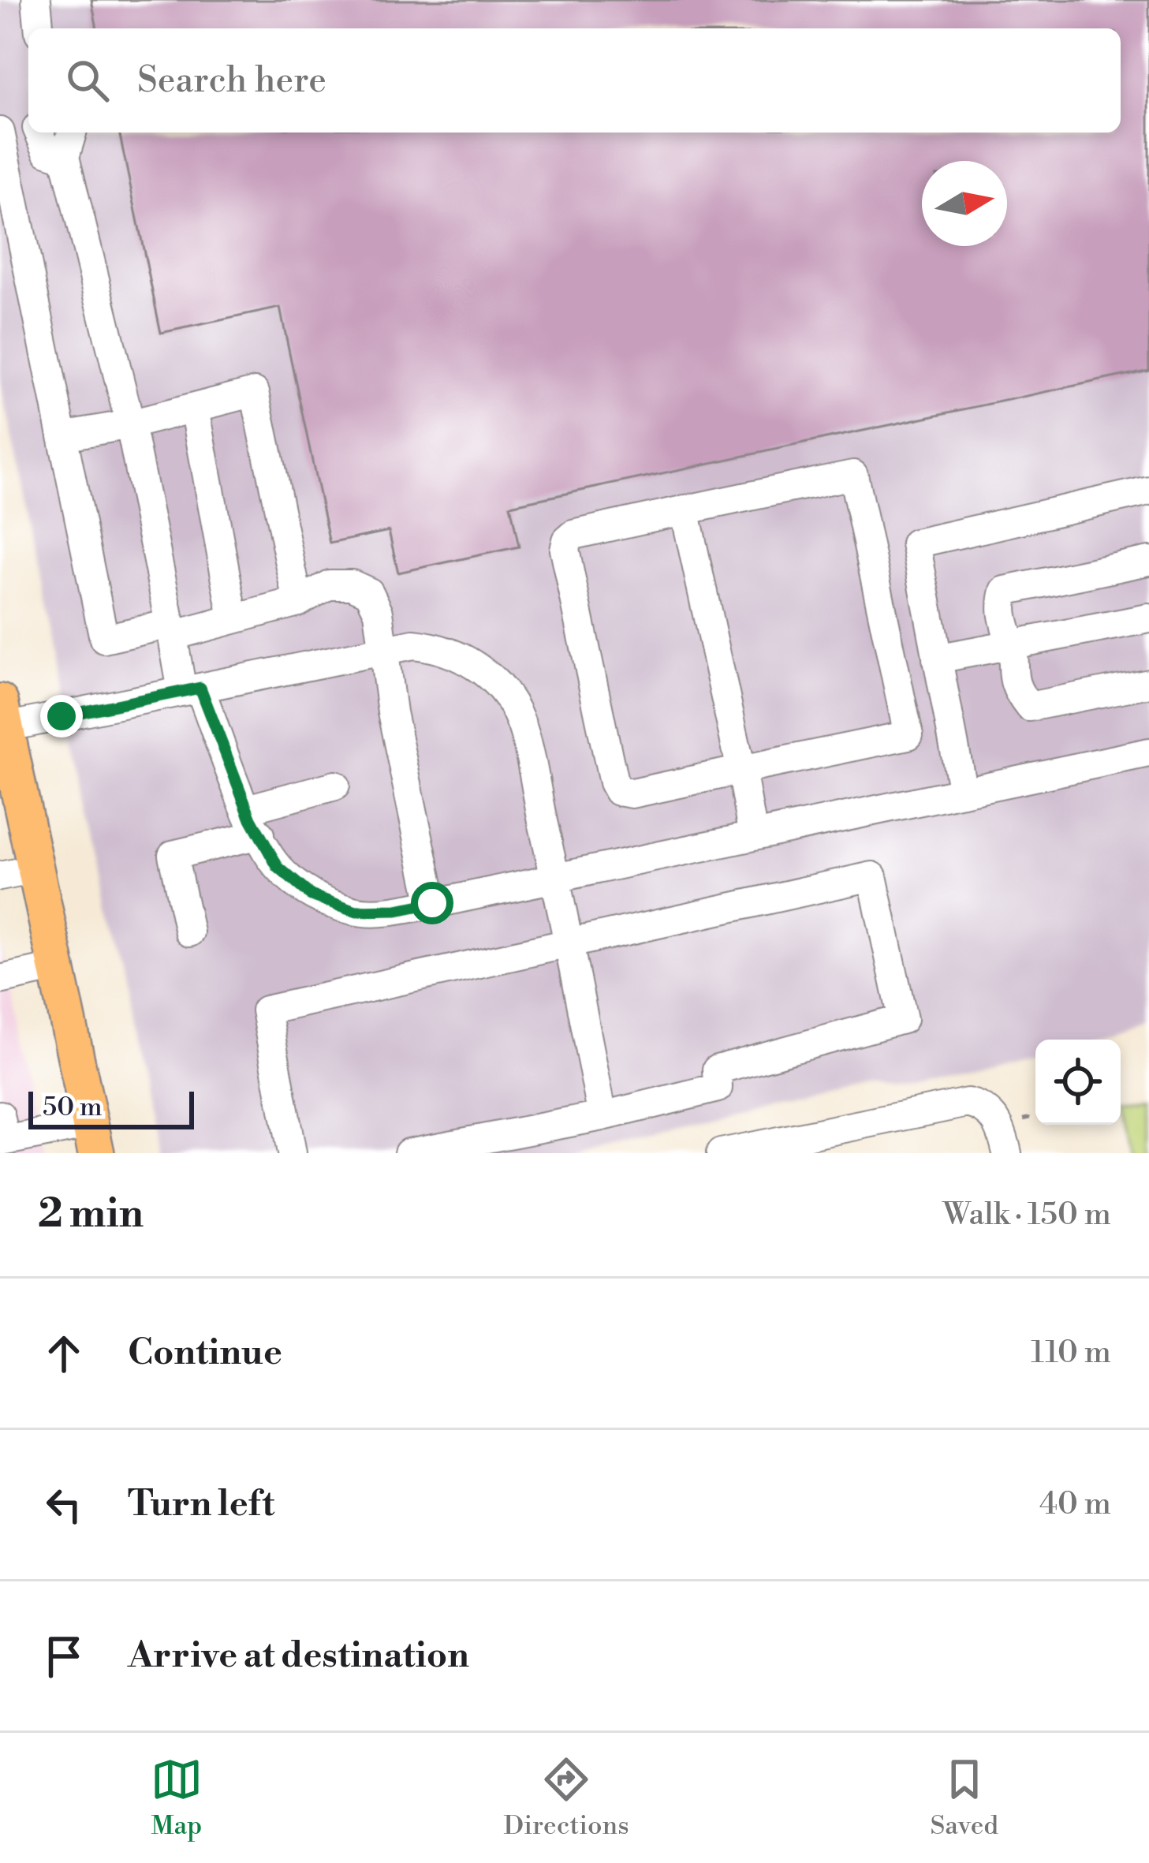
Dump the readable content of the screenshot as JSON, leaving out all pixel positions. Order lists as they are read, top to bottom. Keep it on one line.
{"scale_bar":"50 m","north":"right","page":{"search":"Search here","scale":"50 m","heading":["2 min","Walk · 150 m"],"list":[["Continue","110 m"],["Turn left","40 m"],"Arrive at destination"],"nav":["Map","Directions","Saved"]}}
